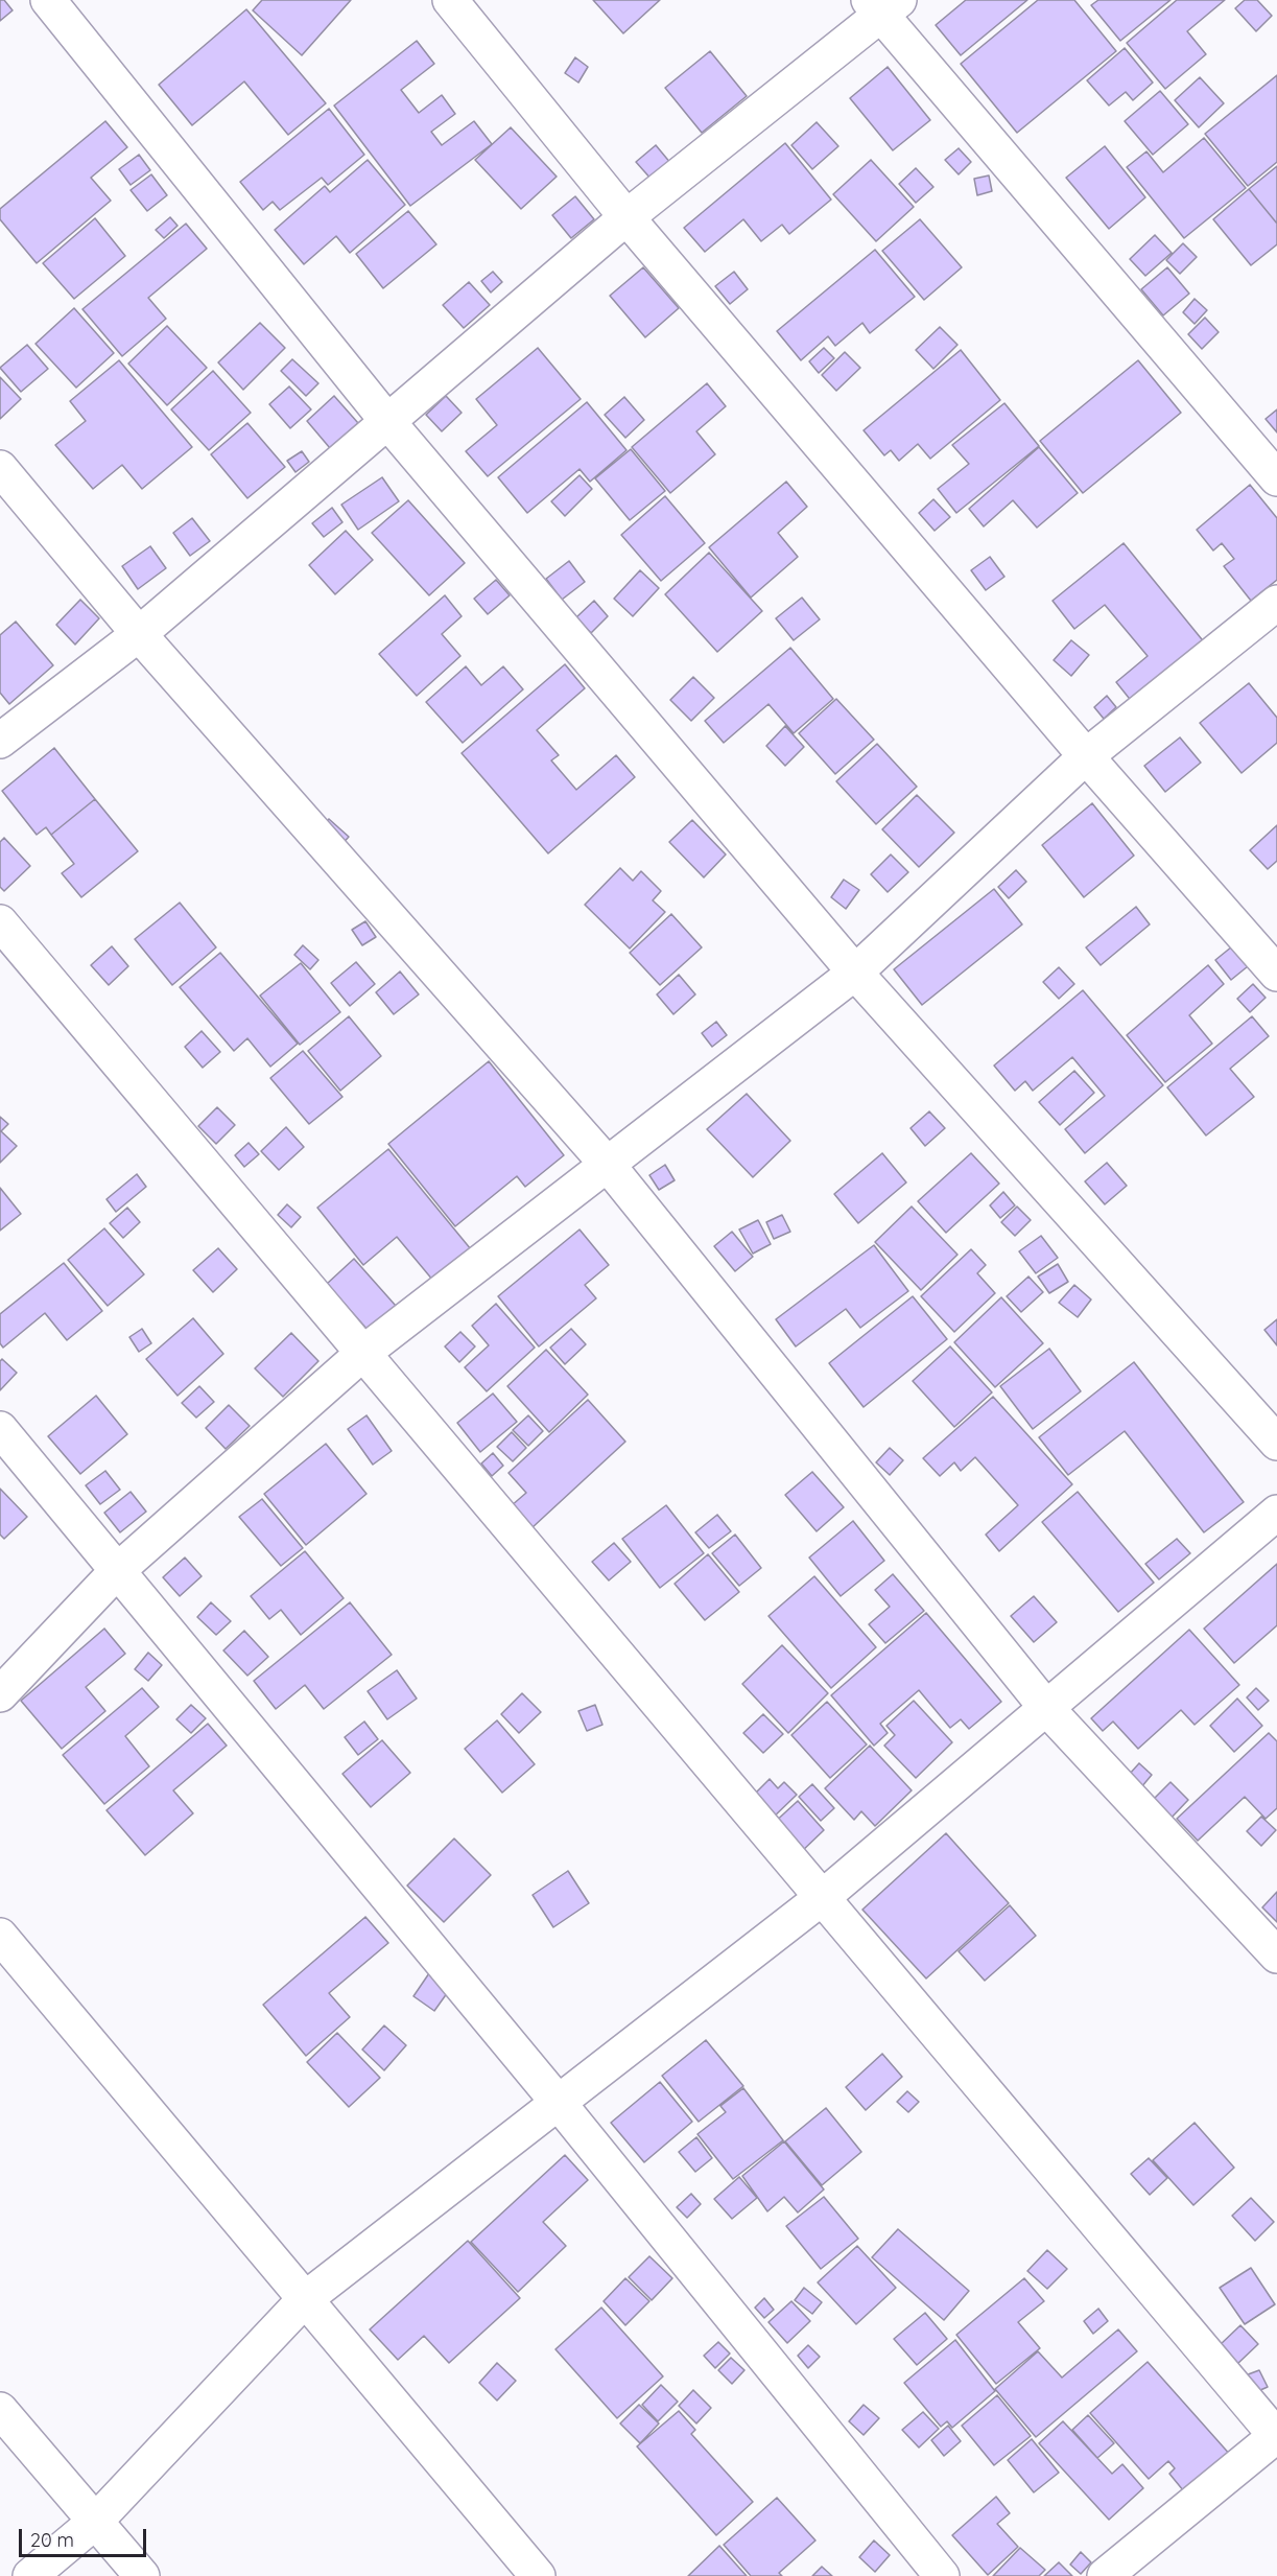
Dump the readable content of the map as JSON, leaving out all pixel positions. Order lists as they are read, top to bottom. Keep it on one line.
{"scale_bar":"20 m"}
